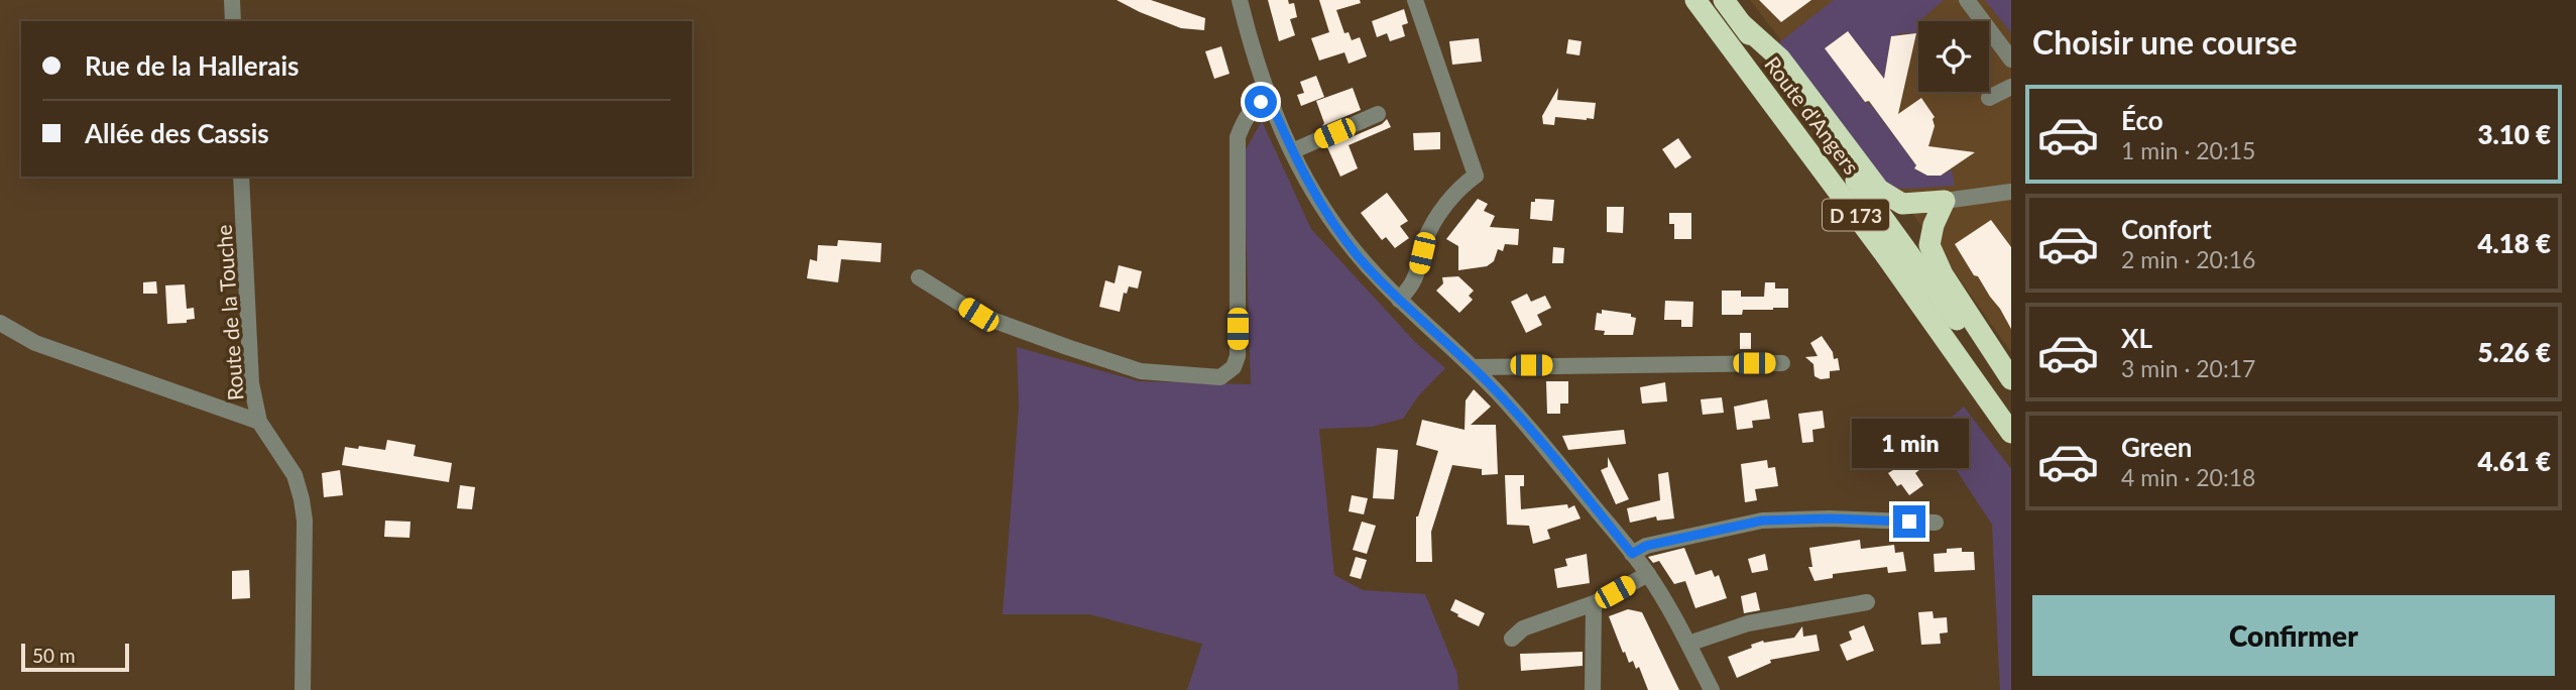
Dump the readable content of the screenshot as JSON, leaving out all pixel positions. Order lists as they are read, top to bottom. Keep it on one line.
{"streets":{"highway":["Route d'Angers","D 173"],"street":["Route de la Touche"]},"scale_bar":"50 m","page":{"heading":"Choisir une course","banner":["Rue de la Hallerais","Allée des Cassis"],"list":[{"name":"Éco","note":"1 min · 20:15","value":"3.10 €"},{"name":"Confort","note":"2 min · 20:16","value":"4.18 €"},{"name":"XL","note":"3 min · 20:17","value":"5.26 €"},{"name":"Green","note":"4 min · 20:18","value":"4.61 €"}],"bubble":"1 min","buttons":"Confirmer","scale":"50 m"}}
